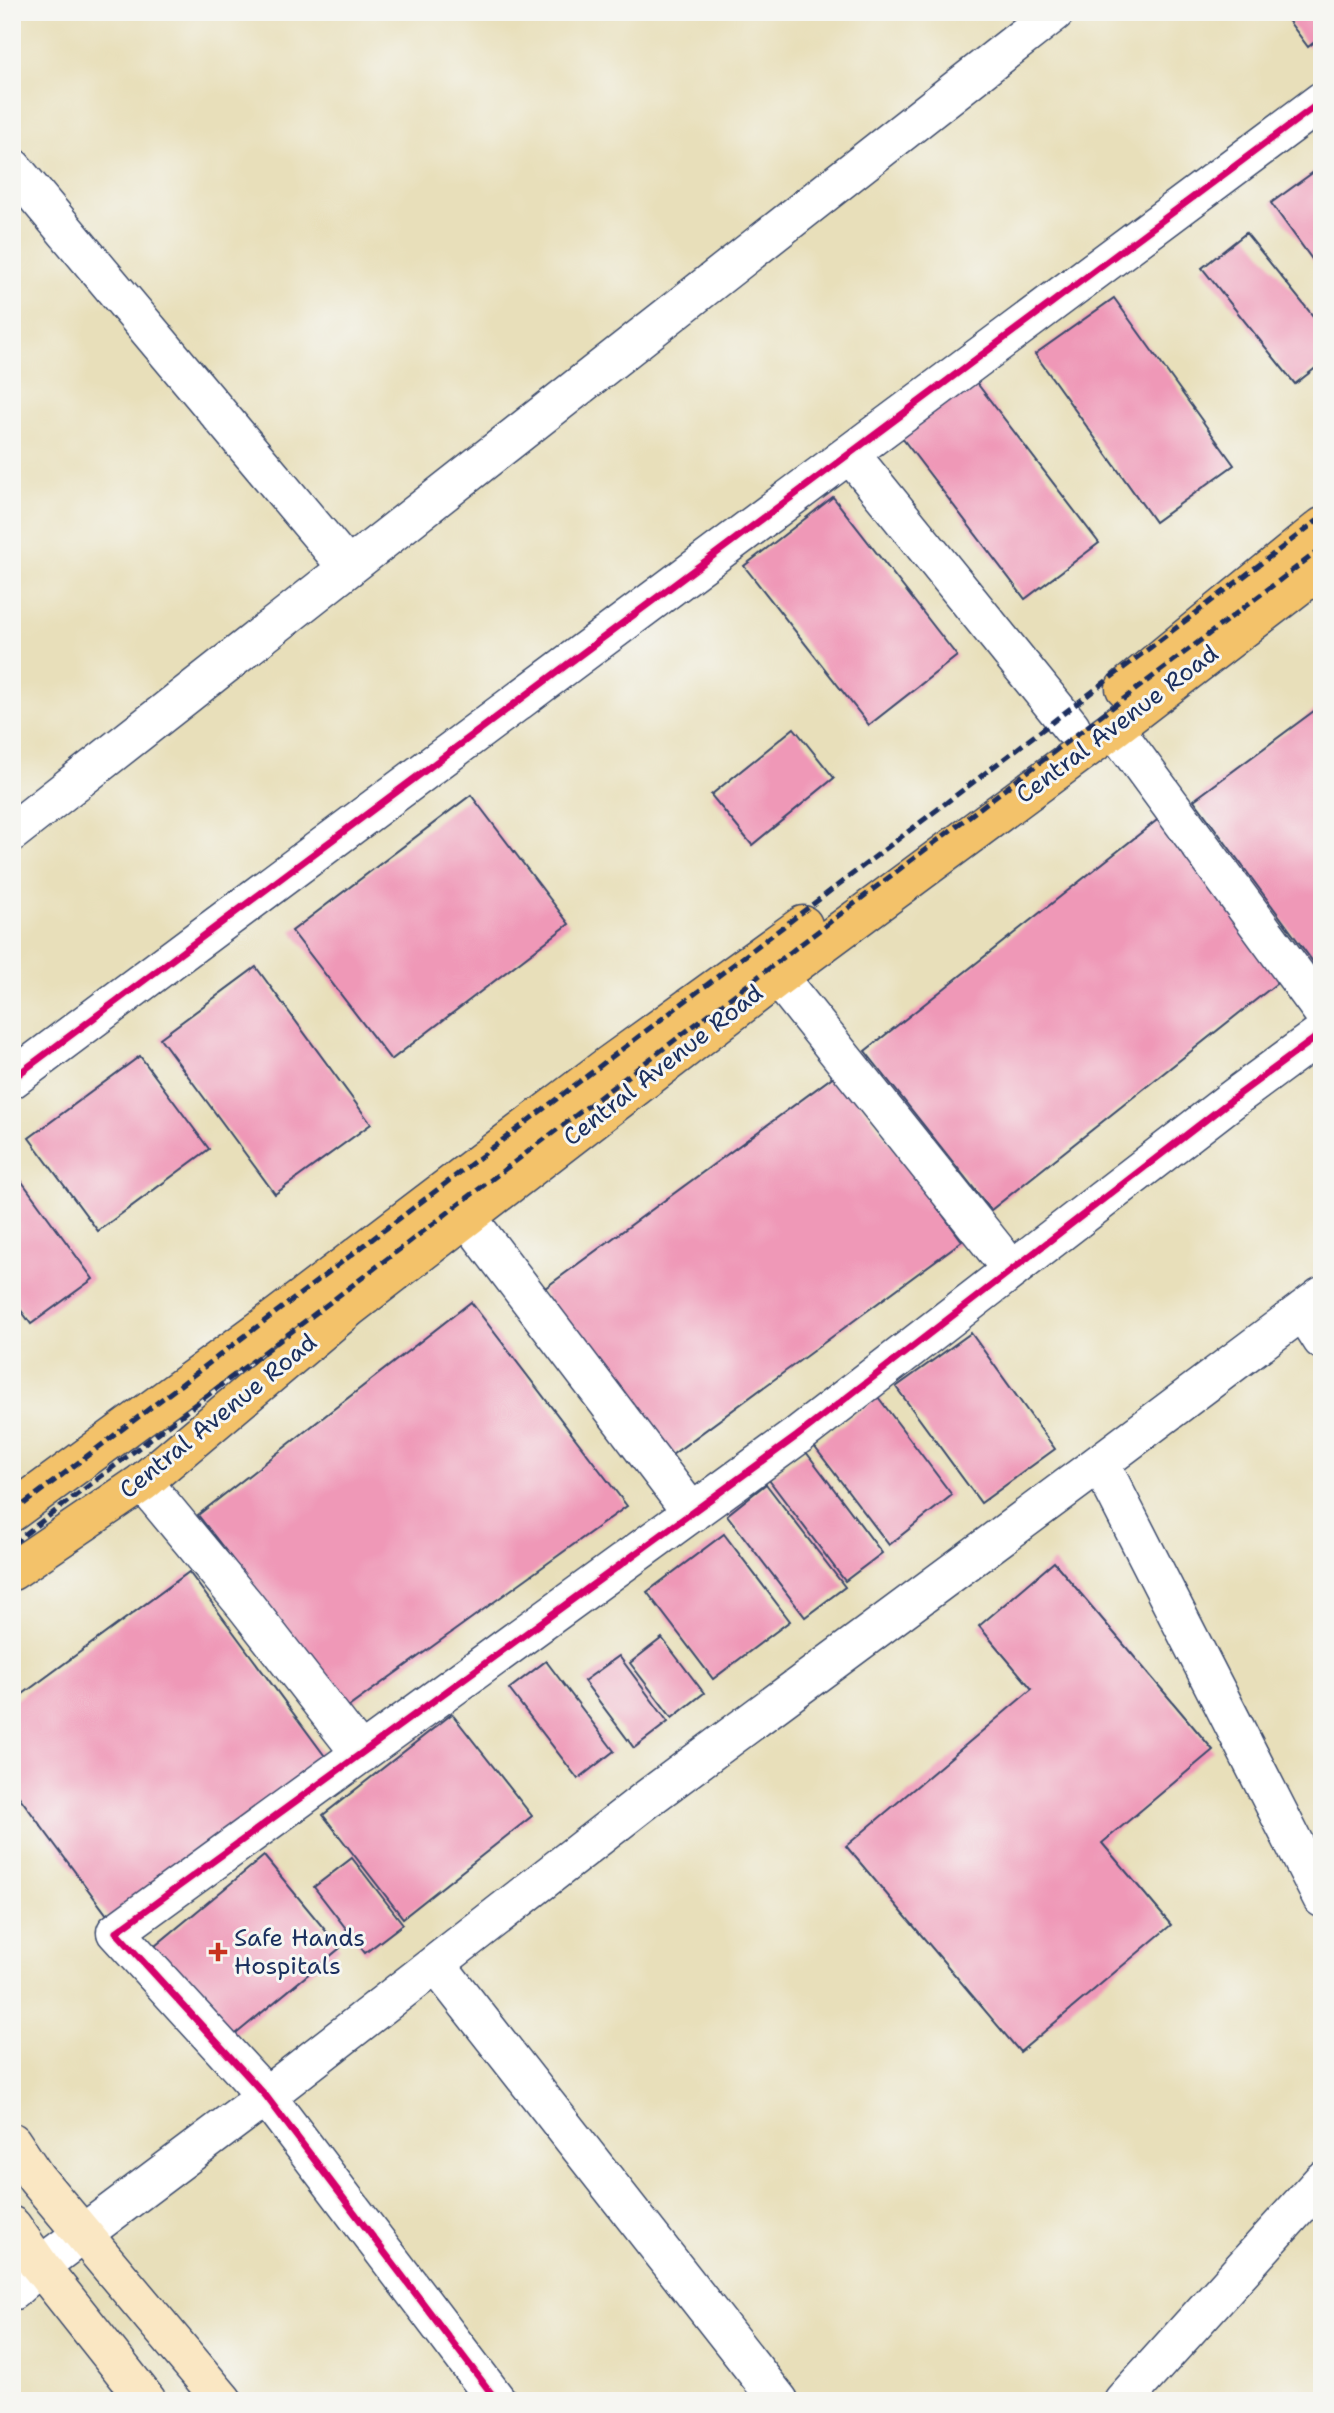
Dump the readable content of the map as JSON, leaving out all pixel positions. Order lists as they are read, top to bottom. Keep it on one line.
{"streets":{"main road":["Central Avenue Road"]},"places":{"health":["Safe Hands Hospitals"]}}
